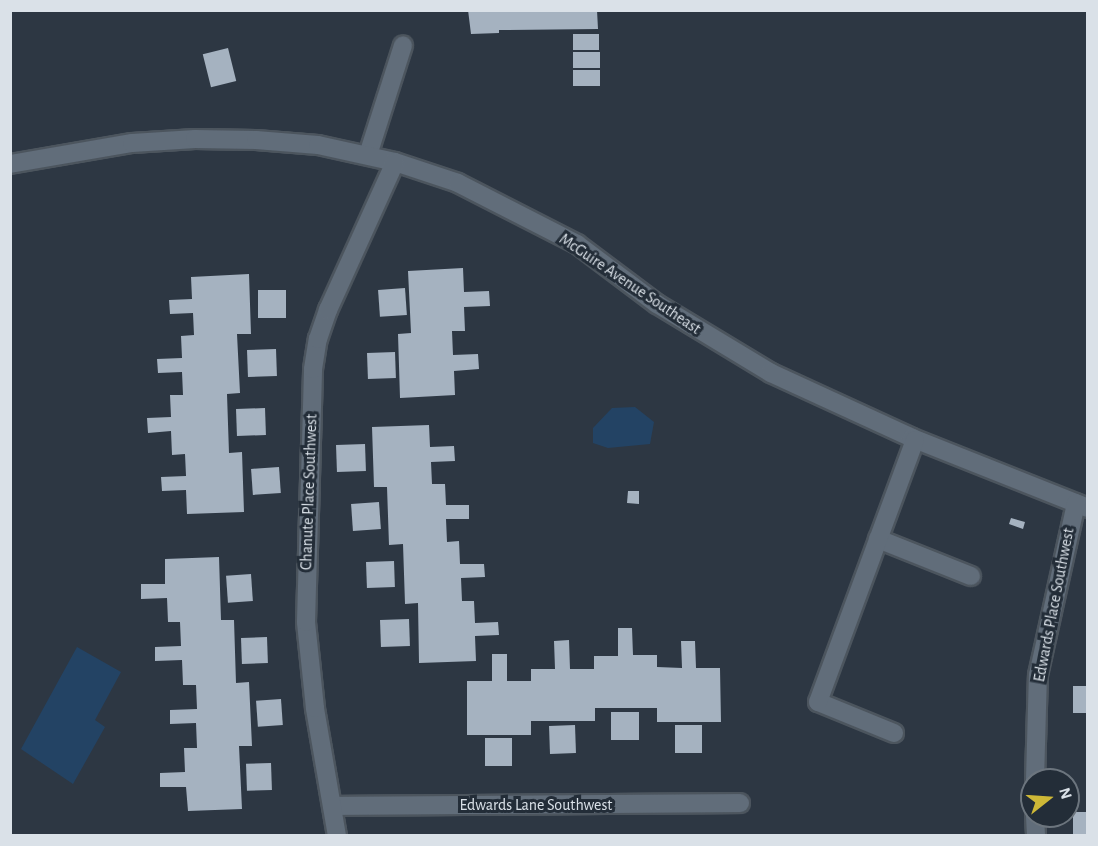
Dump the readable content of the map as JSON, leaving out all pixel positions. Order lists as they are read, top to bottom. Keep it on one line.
{"streets":{"street":["McGuire Avenue Southeast","Chanute Place Southwest","Edwards Place Southwest","Edwards Lane Southwest"]},"crossings":[["McGuire Avenue Southeast","Chanute Place Southwest"],["McGuire Avenue Southeast","Edwards Place Southwest"],["Chanute Place Southwest","Edwards Lane Southwest"]],"north":"right"}
